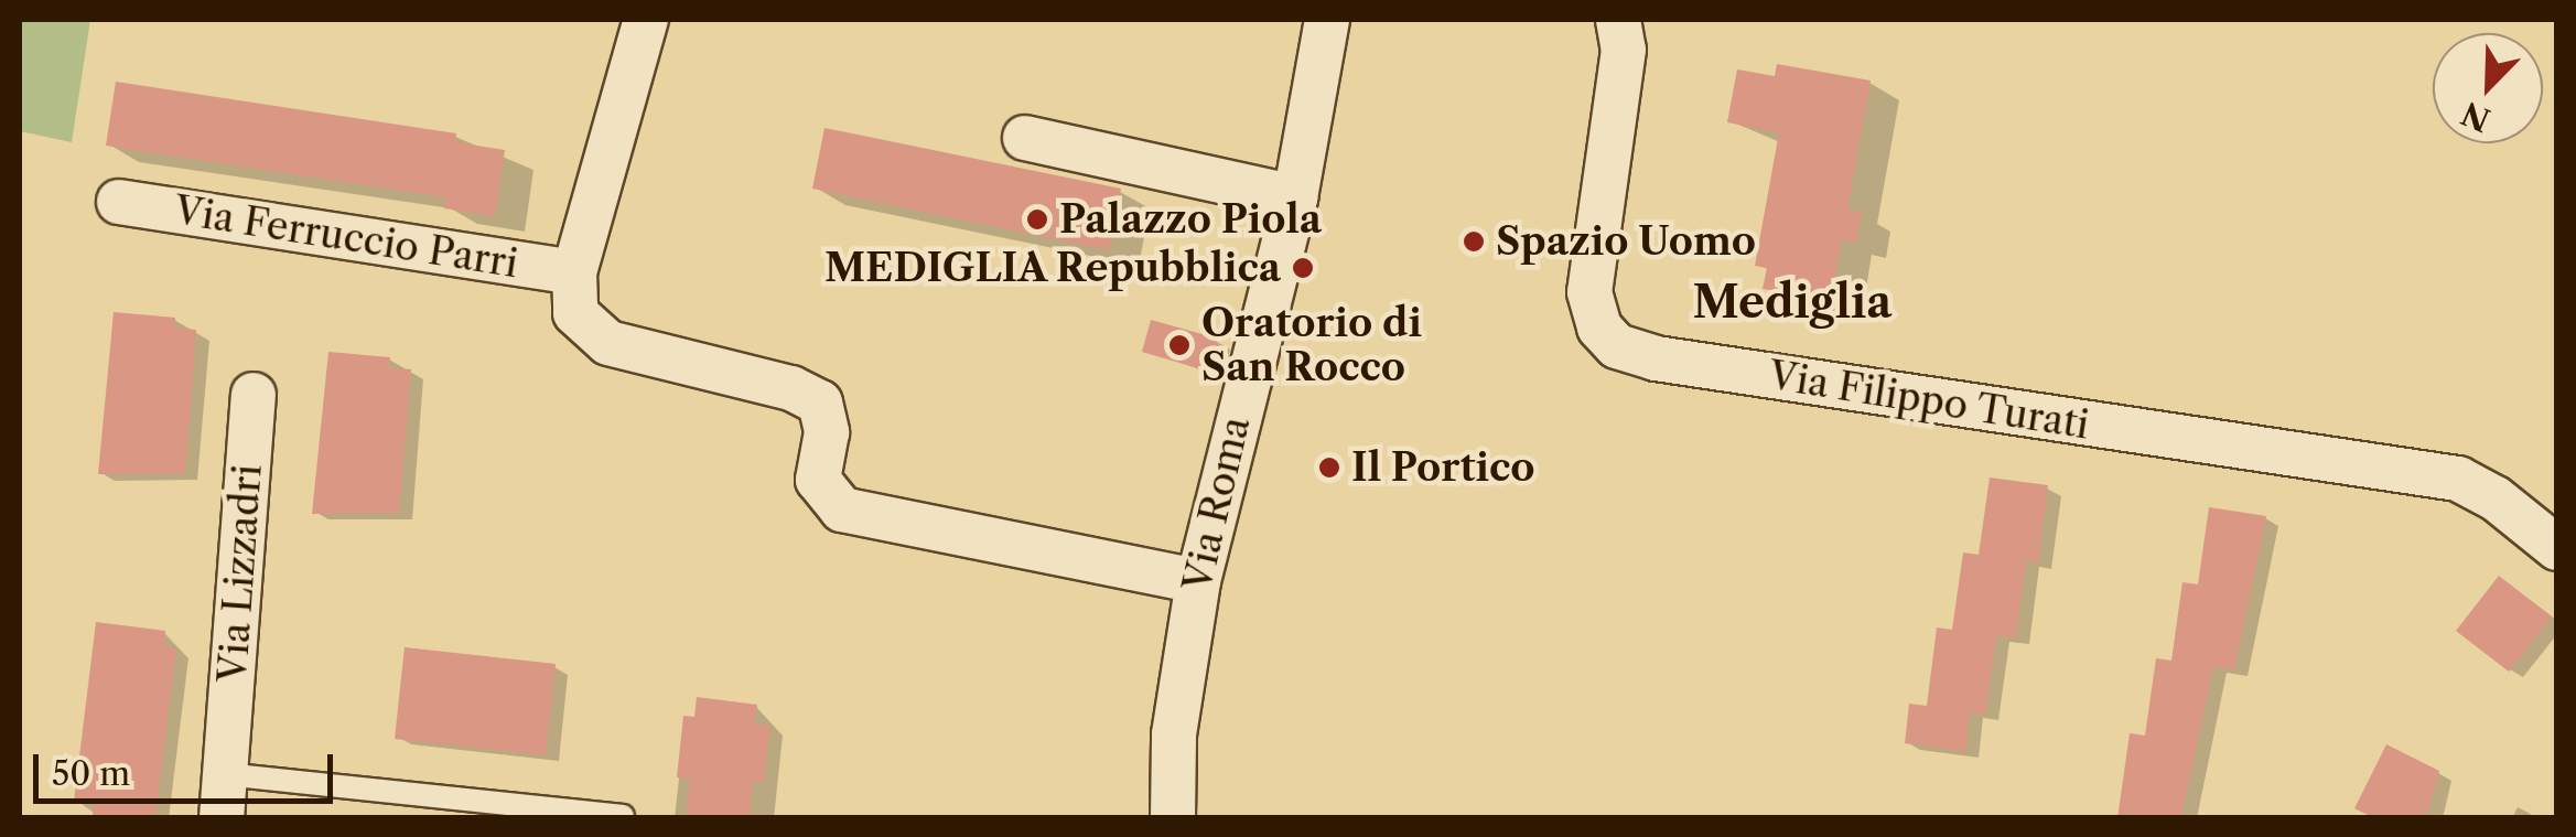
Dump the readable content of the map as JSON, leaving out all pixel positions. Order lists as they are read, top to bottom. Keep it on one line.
{"streets":{"street":["Via Ferruccio Parri","Via Filippo Turati","Via Roma","Via Lizzadri"]},"crossings":[["Via Ferruccio Parri","Via Roma"]],"districts":["Mediglia"],"places":["Palazzo Piola","Spazio Uomo","MEDIGLIA Repubblica","Oratorio di San Rocco","Il Portico"],"scale_bar":"50 m","north":"bottom left"}
